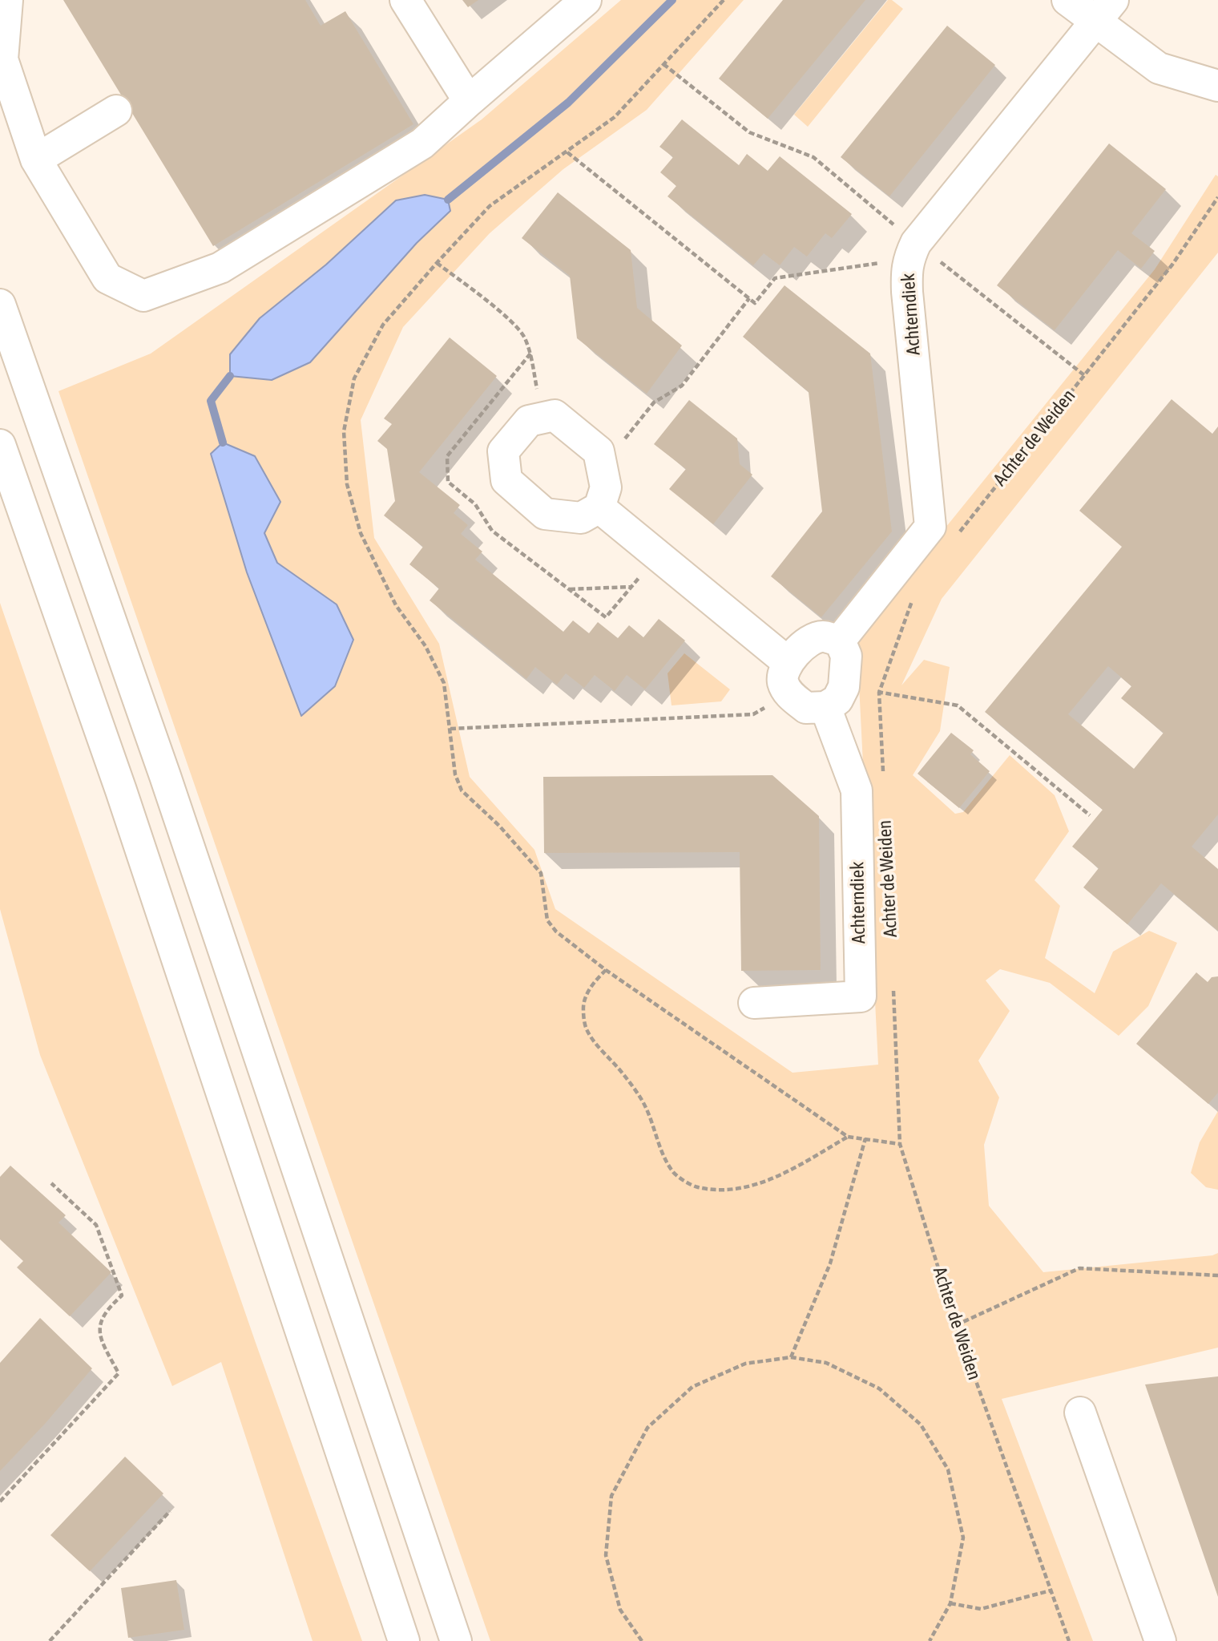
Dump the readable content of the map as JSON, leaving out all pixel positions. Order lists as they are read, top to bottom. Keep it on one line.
{"streets":{"main road":["Achterndiek"],"path":["Achter de Weiden"]}}
